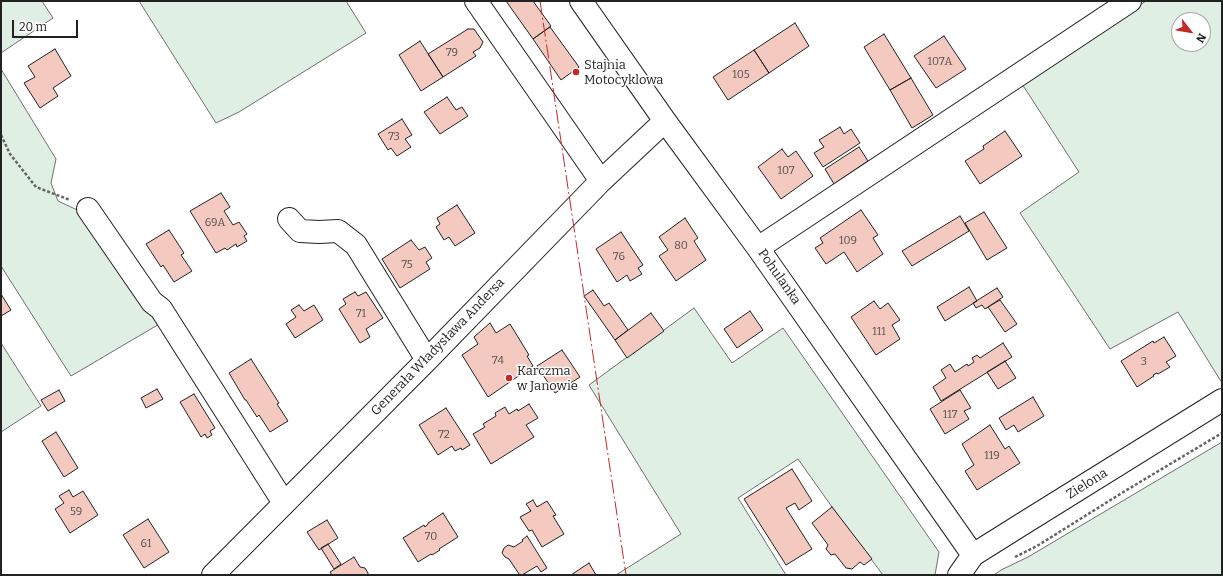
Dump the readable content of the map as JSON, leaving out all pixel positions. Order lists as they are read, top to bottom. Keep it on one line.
{"streets":{"street":["Pohulanka","Generała Władysława Andersa","Zielona"]},"crossings":[["Pohulanka","Generała Władysława Andersa"],["Pohulanka","Zielona"]],"places":["Stajnia Motocyklowa","Karczma w Janowie"],"house_numbers":["79","107A","105","73","107","69A","109","80","76","75","71","111","74","3","117","72","119","59","70","61"],"scale_bar":"20 m","north":"bottom right"}
